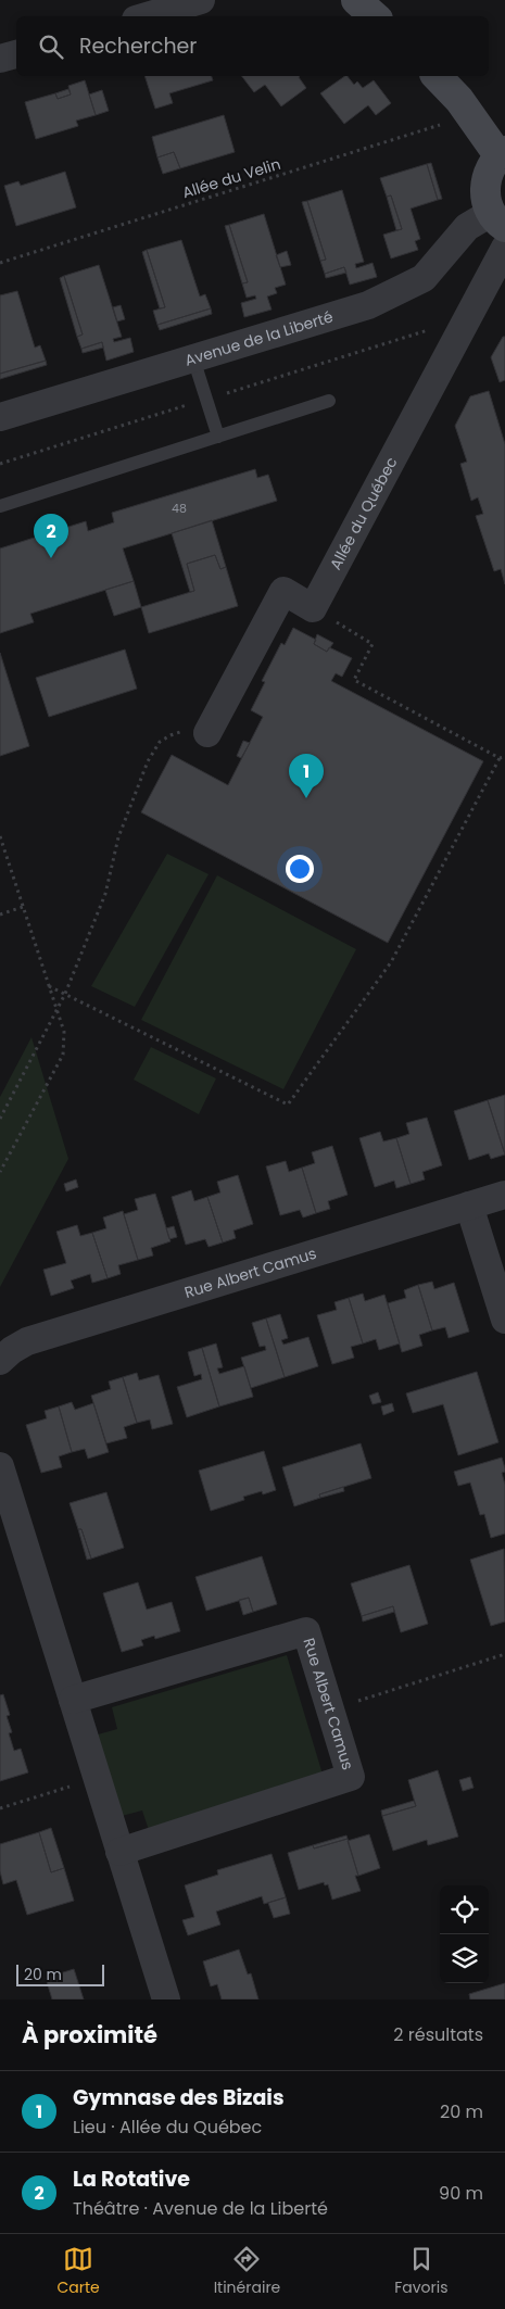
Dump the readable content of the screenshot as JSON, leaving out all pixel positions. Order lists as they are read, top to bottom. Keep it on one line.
{"streets":{"street":["Avenue de la Liberté","Allée du Québec","Rue Albert Camus"],"path":["Allée du Velin"]},"house_numbers":["48"],"scale_bar":"20 m","page":{"search":"Rechercher","pins":["2","1"],"scale":"20 m","heading":["À proximité","2 résultats"],"list":[{"mark":"1","name":"Gymnase des Bizais","note":"Lieu · Allée du Québec","value":"20 m"},{"mark":"2","name":"La Rotative","note":"Théâtre · Avenue de la Liberté","value":"90 m"}],"nav":["Carte","Itinéraire","Favoris"]}}
